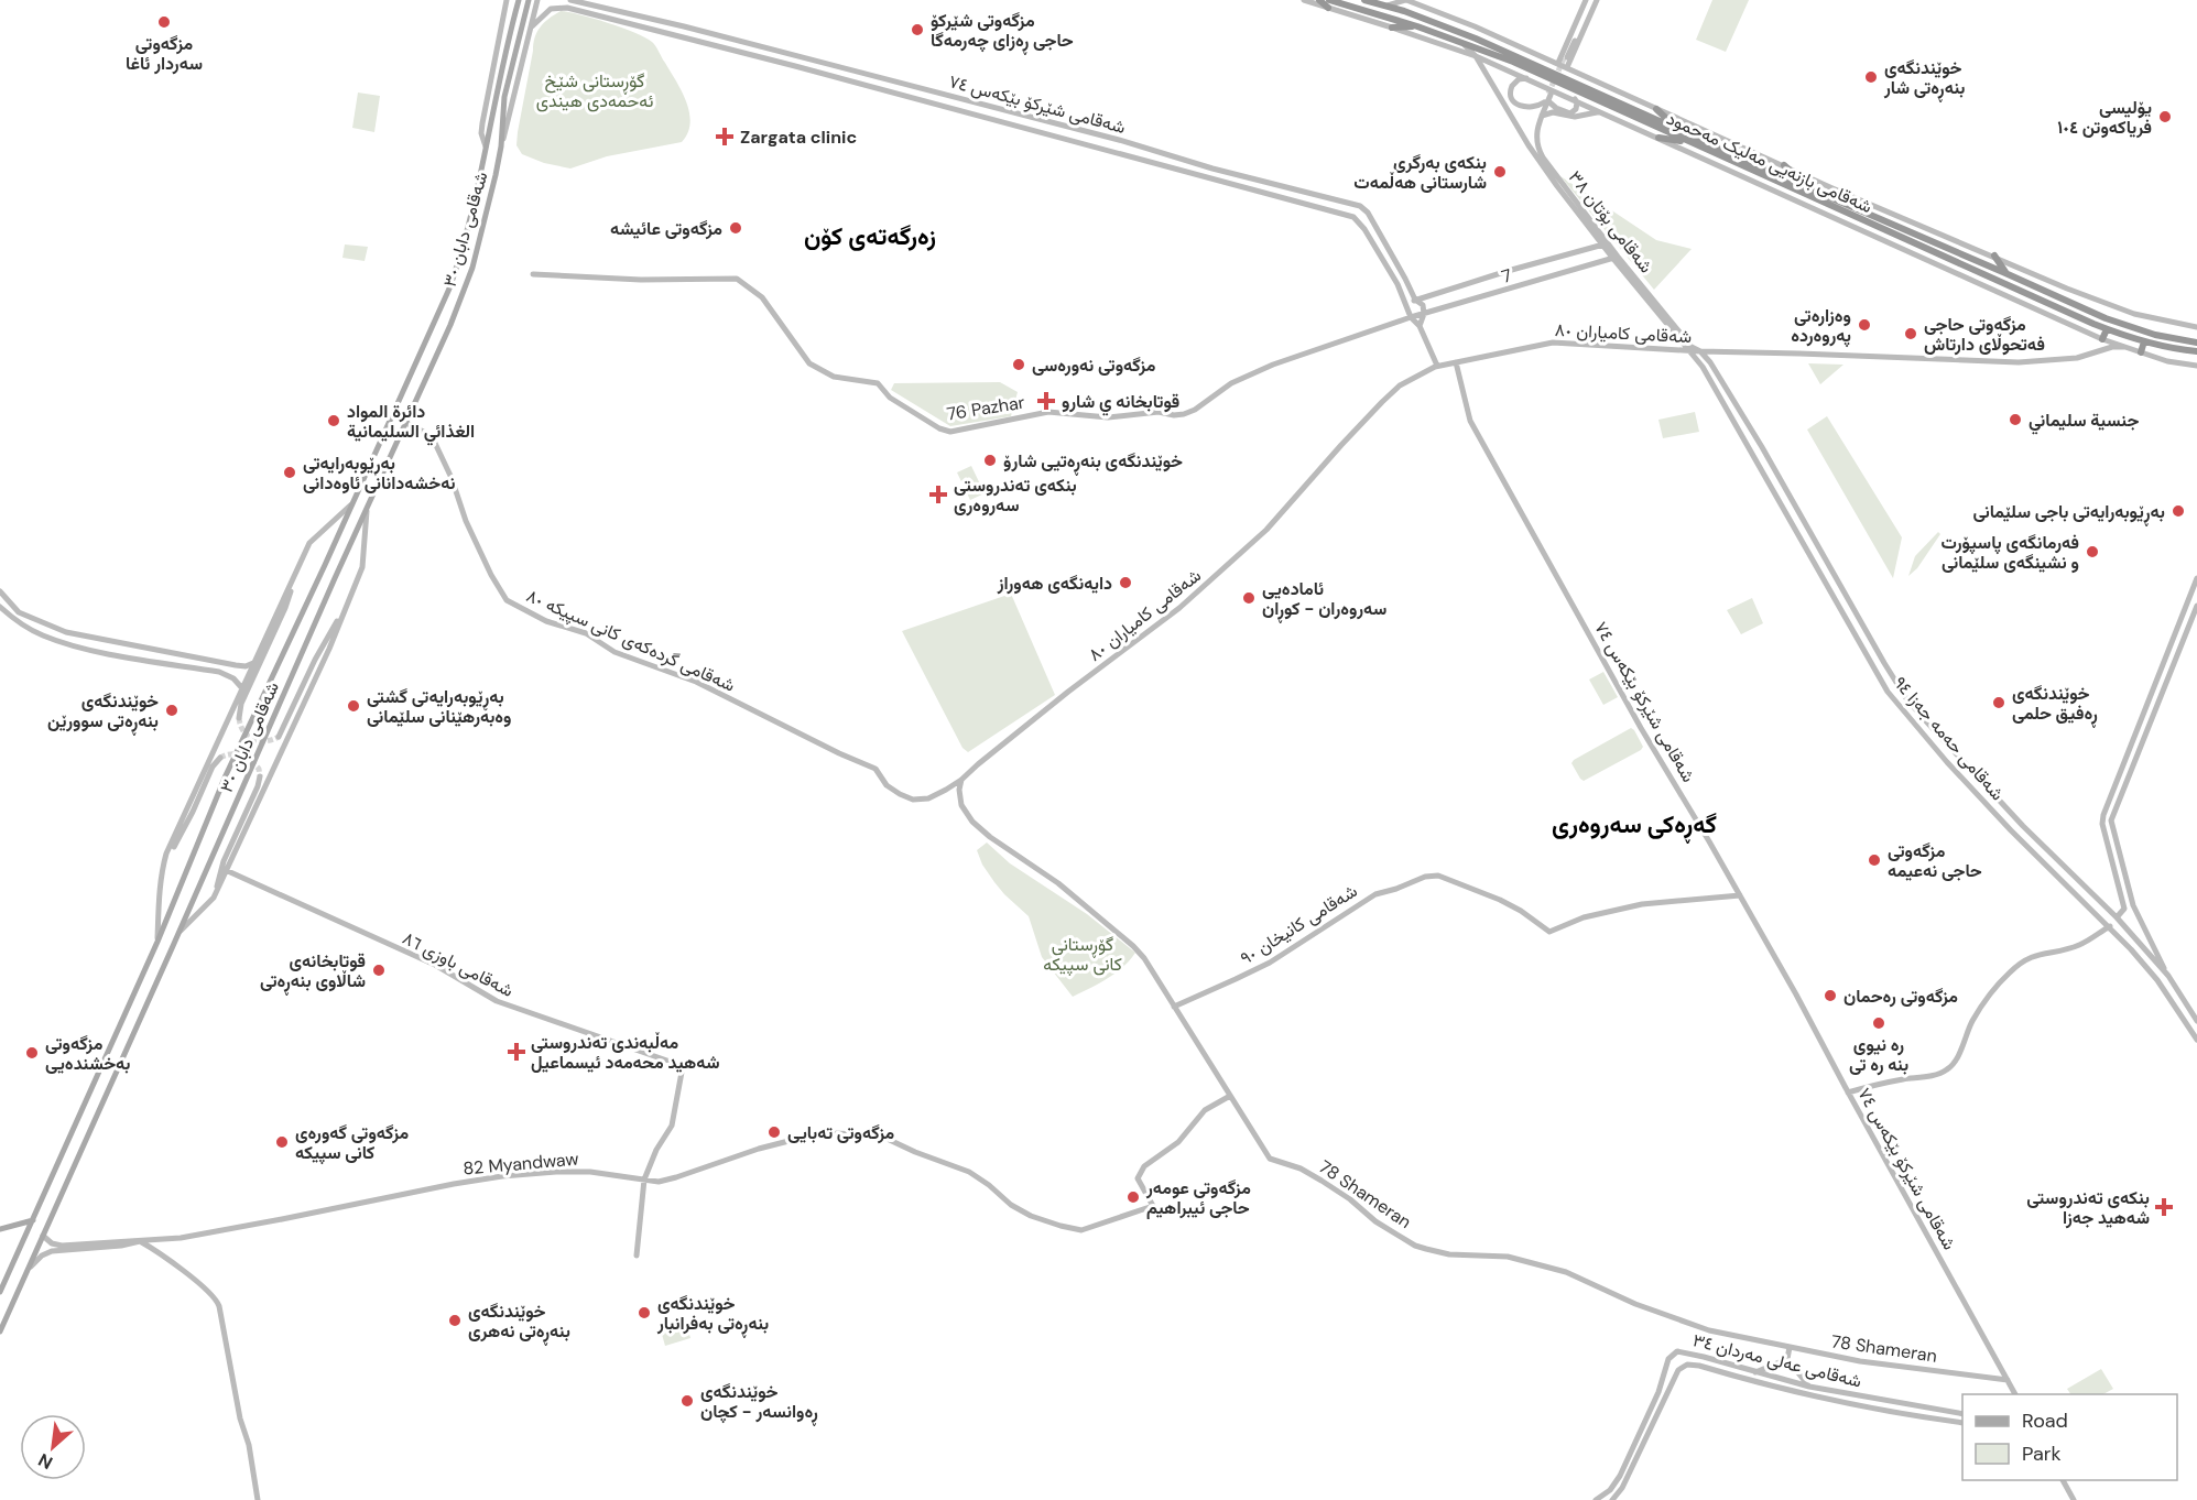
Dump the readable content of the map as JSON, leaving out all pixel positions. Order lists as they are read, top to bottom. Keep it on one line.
{"streets":{"highway":["شەقامی بازنەیی مەلیک مەحمود"],"main road":["شەقامی دابان ٣٠"],"street":["شەقامی شێرکۆ بێکەس ٧٤","شەقامی بۆتان ٣٨","7","شەقامی کامیاران ٨٠","76 Pazhar","شەقامی گردەکەی کانی سپیکە ٨٠","شەقامی حەمە جەزا ٩٤","شەقامی کانیخان ٩٠","شەقامی باوزی ٨٦","82 Myandwaw","78 Shameran","شەقامی عەلی مەردان ٣٤"]},"crossings":[["شەقامی شێرکۆ بێکەس ٧٤","شەقامی دابان ٣٠"],["شەقامی شێرکۆ بێکەس ٧٤","7"],["شەقامی شێرکۆ بێکەس ٧٤","شەقامی کامیاران ٨٠"],["شەقامی شێرکۆ بێکەس ٧٤","شەقامی کانیخان ٩٠"],["شەقامی شێرکۆ بێکەس ٧٤","78 Shameran"],["شەقامی بازنەیی مەلیک مەحمود","شەقامی بۆتان ٣٨"],["شەقامی بۆتان ٣٨","7"],["شەقامی بۆتان ٣٨","شەقامی کامیاران ٨٠"],["شەقامی بۆتان ٣٨","شەقامی حەمە جەزا ٩٤"],["شەقامی دابان ٣٠","شەقامی گردەکەی کانی سپیکە ٨٠"],["7","76 Pazhar"],["شەقامی کامیاران ٨٠","شەقامی گردەکەی کانی سپیکە ٨٠"],["شەقامی کامیاران ٨٠","شەقامی حەمە جەزا ٩٤"],["شەقامی کامیاران ٨٠","78 Shameran"],["شەقامی گردەکەی کانی سپیکە ٨٠","78 Shameran"],["شەقامی کانیخان ٩٠","78 Shameran"],["شەقامی باوزی ٨٦","82 Myandwaw"],["82 Myandwaw","78 Shameran"]],"districts":["زەرگەتەی کۆن","گەڕەکی سەروەری"],"parks":["گۆڕستانی شێخ ئەحمەدی هیندی","گۆڕستانی کانی سپیکە"],"places":{"other":["مزگەوتی سەردار ئاغا","مزگەوتی شێرکۆ حاجی ڕەزای چەرمەگا","خوێندنگەی بنەڕەتی شار","پۆلیسی فریاکەوتن ١٠٤","بنکەی بەرگری شارستانی هەڵمەت","مزگەوتی عائیشە","وەزارەتی پەروەردە","مزگەوتی حاجی فەتحوڵای دارتاش","مزگەوتی نەورەسی","جنسية سليماني","دائرة المواد الغذائي السليمانية","خوێندنگەی بنەڕەتیی شارۆ","بەڕێوبەرایەتی نەخشەدانانی ئاوەدانی","بەڕێوبەرایەتی باجی سلێمانی","فەرمانگەی پاسپۆرت و نشینگەی سلێمانی","دایەنگەی هەوراز","ئامادەیی سەروەران - کوڕان","خوێندنگەی ڕەفیق حلمی","بەڕێوبەرایەتی گشتی وەبەرهێنانی سلێمانی","خوێندنگەی بنەڕەتی سوورێن","مزگەوتی حاجی نەعیمە","قوتابخانەی شاڵاوی بنەڕەتی","مزگەوتی رەحمان","ره نیوی بنه ره تی","مزگەوتی بەخشندەیی","مزگەوتی تەبایی","مزگەوتی گەورەی کانی سپیکە","مزگەوتی عومەر حاجی ئیبراهیم","خوێندنگەی بنەڕەتی بەفرانبار","خوێندنگەی بنەڕەتی نەهری","خوێندنگەی ڕەوانسەر - کچان"],"health":["Zargata clinic","قوتابخانه ي شارو","بنکەی تەندروستی سەروەری","مەڵبەندی تەندروستی شەهید محەمەد ئیسماعیل","بنکەی تەندروستی شەهید جەزا"]},"legend":["Road","Park"],"north":"bottom left"}
